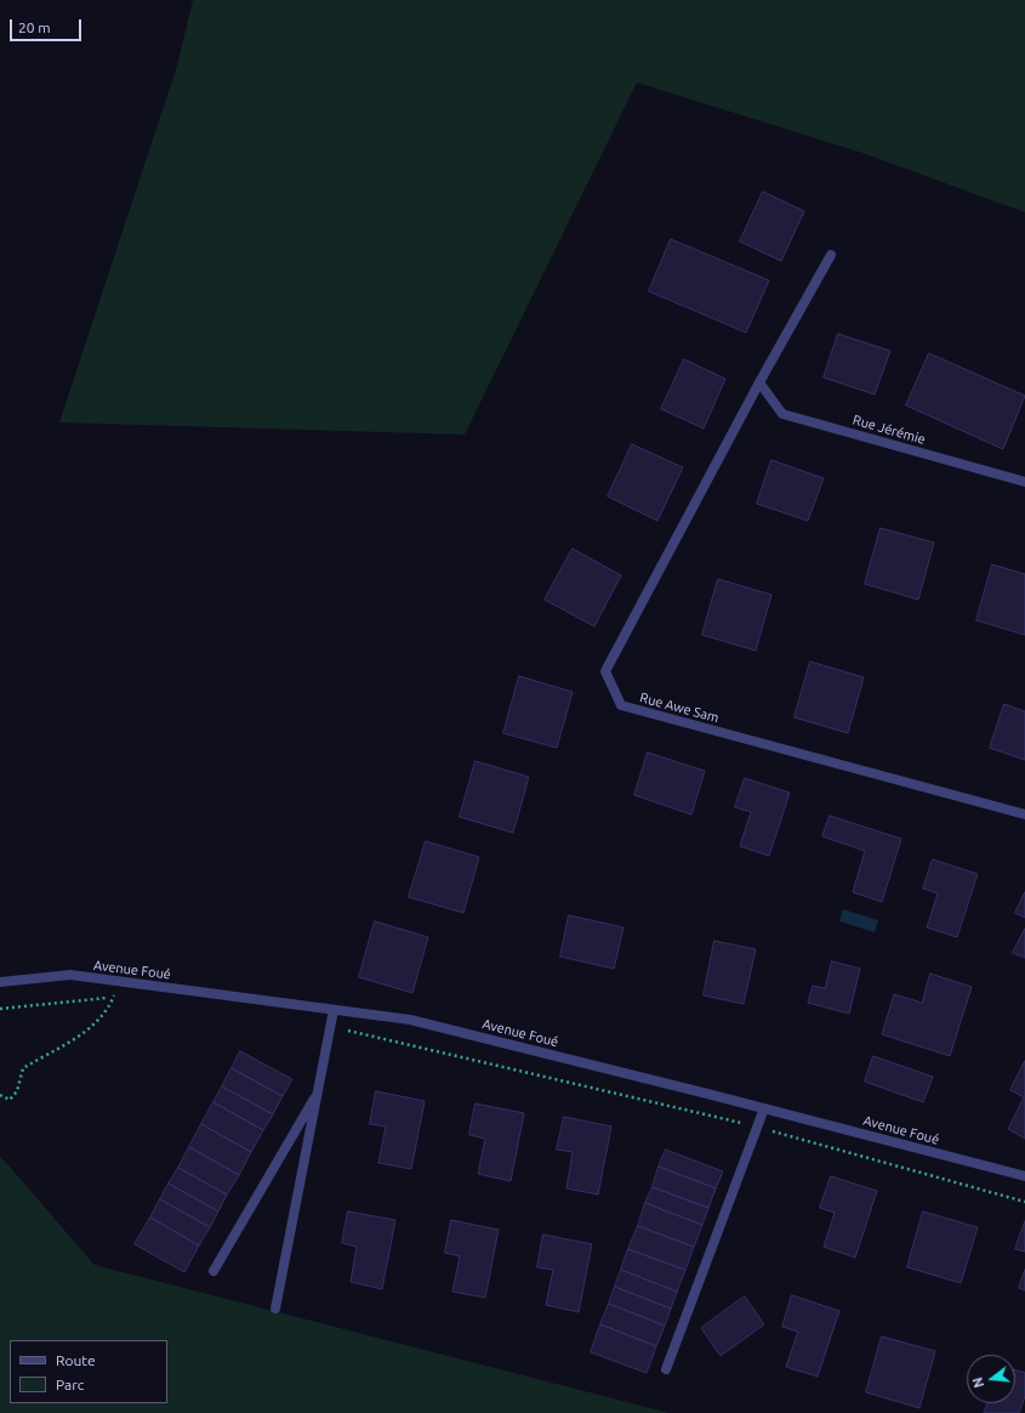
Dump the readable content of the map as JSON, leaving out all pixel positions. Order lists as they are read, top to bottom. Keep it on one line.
{"streets":{"street":["Rue Jérémie","Rue Awe Sam","Avenue Foué"]},"crossings":[["Rue Jérémie","Rue Awe Sam"]],"legend":["Route","Parc"],"scale_bar":"20 m","north":"left"}
